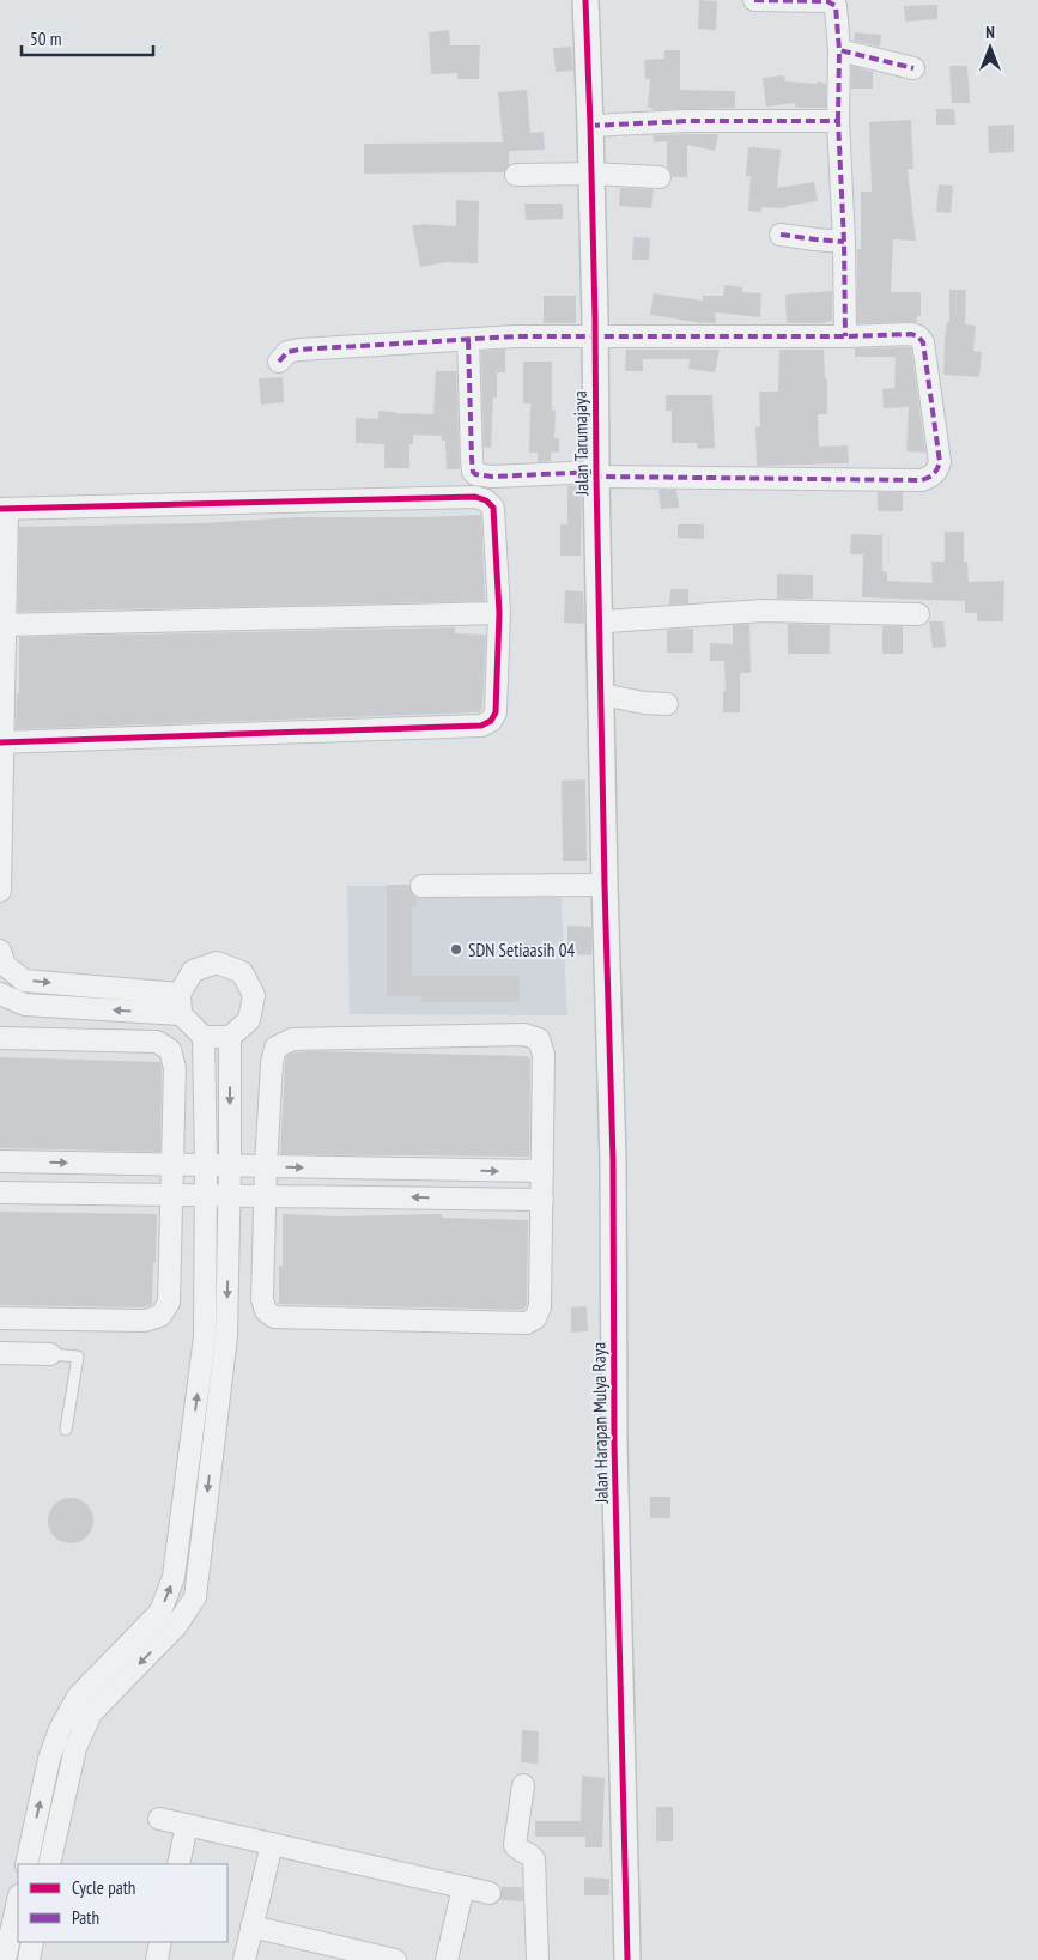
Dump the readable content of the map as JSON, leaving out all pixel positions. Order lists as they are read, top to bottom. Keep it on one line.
{"streets":{"street":["Jalan Tarumajaya","Jalan Harapan Mulya Raya"]},"crossings":[["Jalan Tarumajaya","Jalan Harapan Mulya Raya"]],"places":["SDN Setiaasih 04"],"legend":["Cycle path","Path"],"scale_bar":"50 m","north":"top"}
